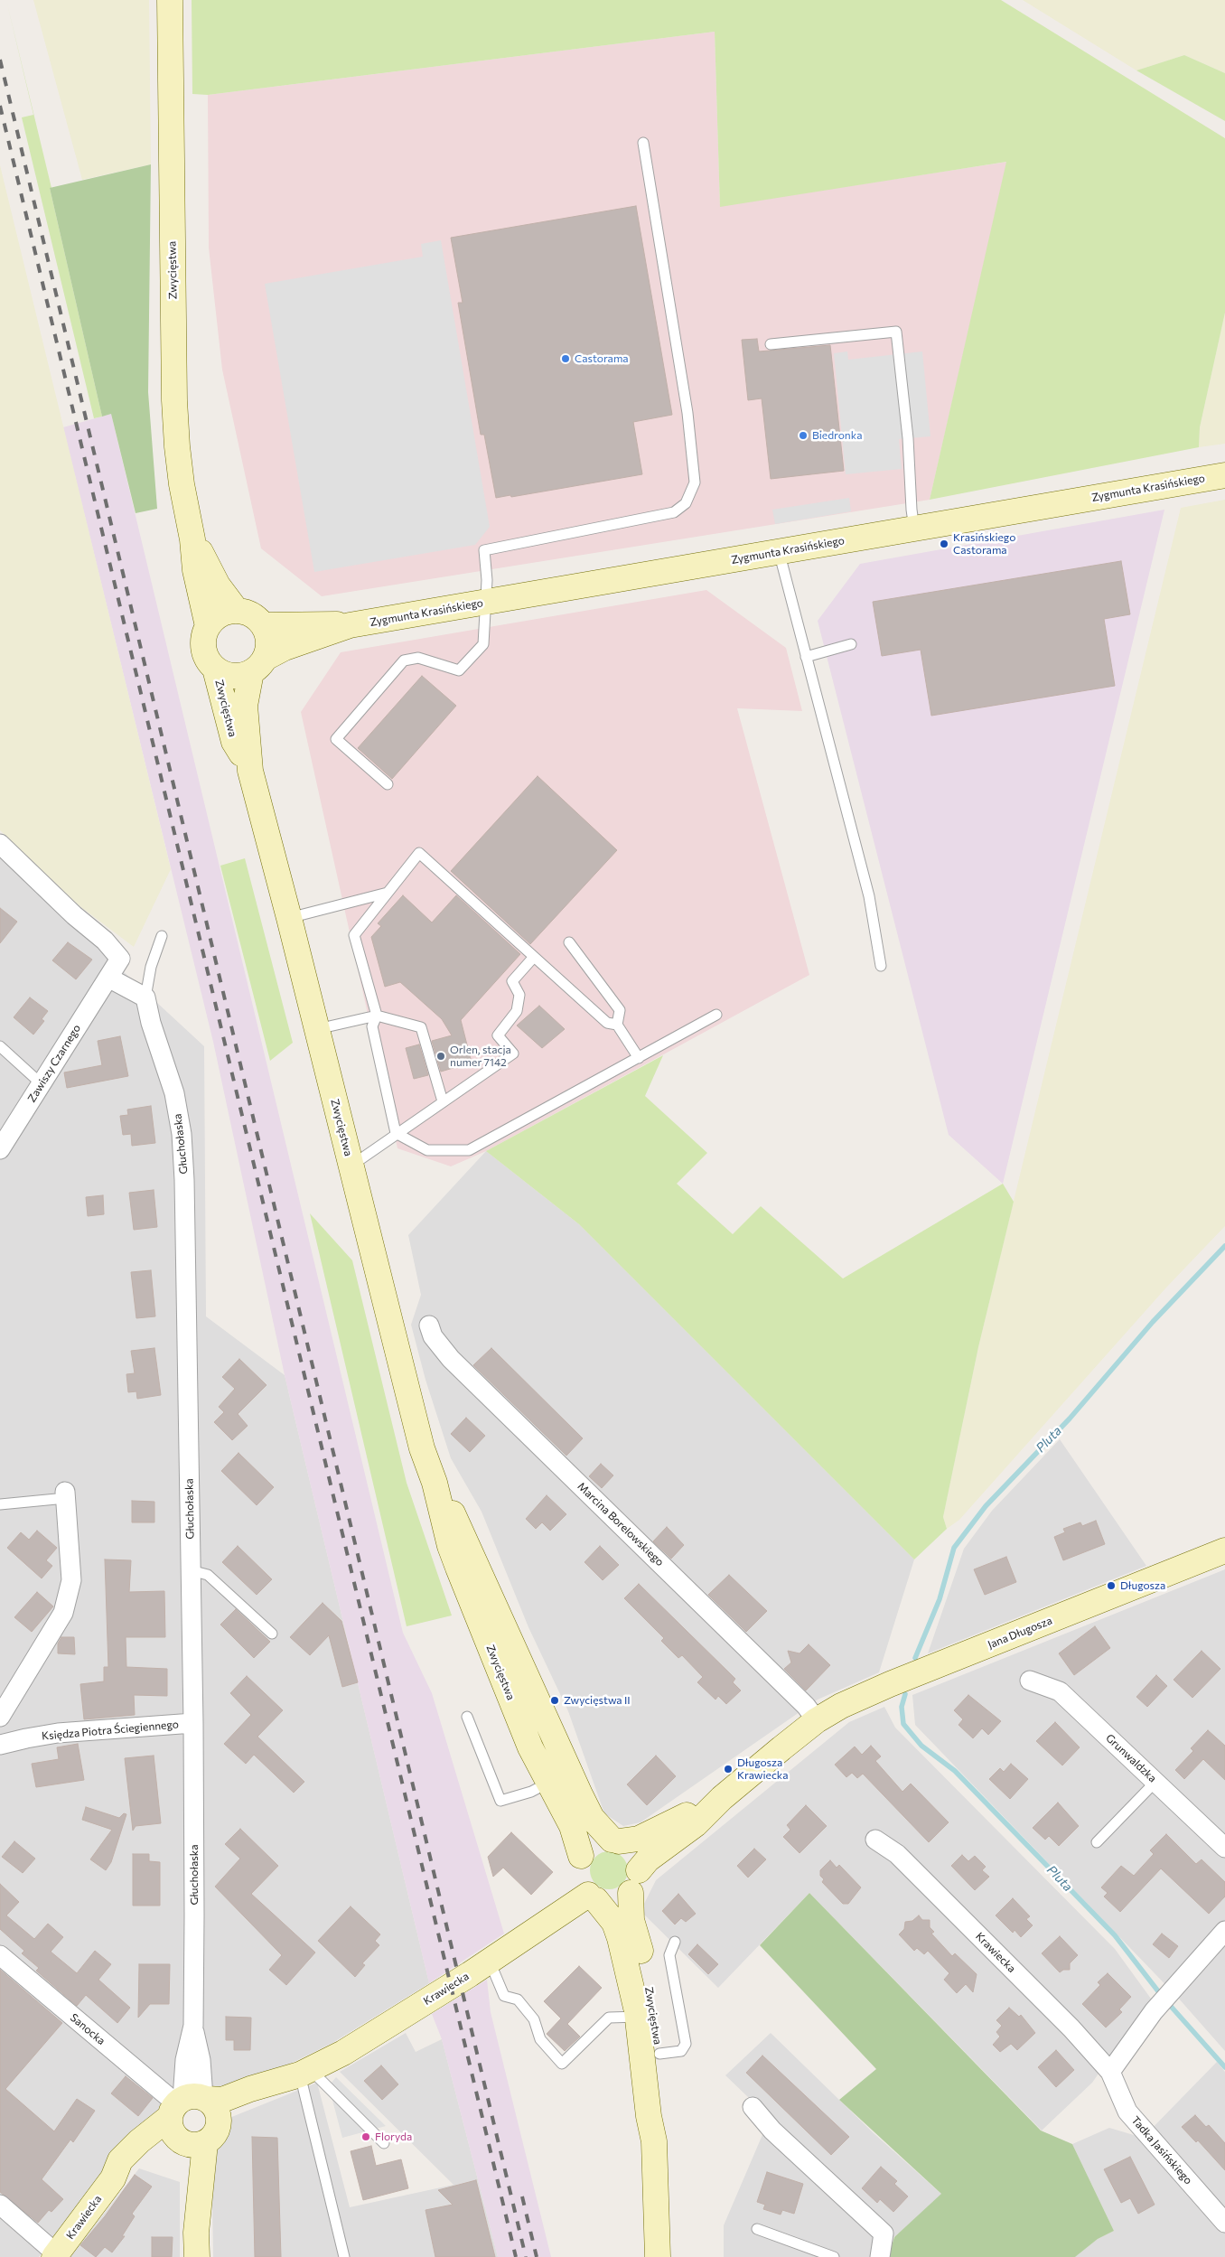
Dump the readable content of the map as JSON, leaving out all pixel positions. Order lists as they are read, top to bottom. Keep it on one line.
{"streets":{"main road":["Zwycięstwa","Zygmunta Krasińskiego","Jana Długosza","Krawiecka"],"street":["Zawiszy Czarnego","Głuchołaska","Marcina Borelowskiego","Księdza Piotra Ściegiennego","Grunwaldzka","Sanocka","Tadka Jasińskiego"]},"crossings":[["Zwycięstwa","Zygmunta Krasińskiego"],["Zwycięstwa","Krawiecka"],["Głuchołaska","Księdza Piotra Ściegiennego"],["Głuchołaska","Krawiecka"],["Głuchołaska","Sanocka"],["Marcina Borelowskiego","Jana Długosza"],["Krawiecka","Sanocka"],["Krawiecka","Tadka Jasińskiego"]],"water":["Pluta"],"places":["Castorama","Biedronka","Krasińskiego Castorama","Orlen, stacja numer 7142","Długosza","Zwycięstwa II","Długosza Krawiecka","Floryda"]}
